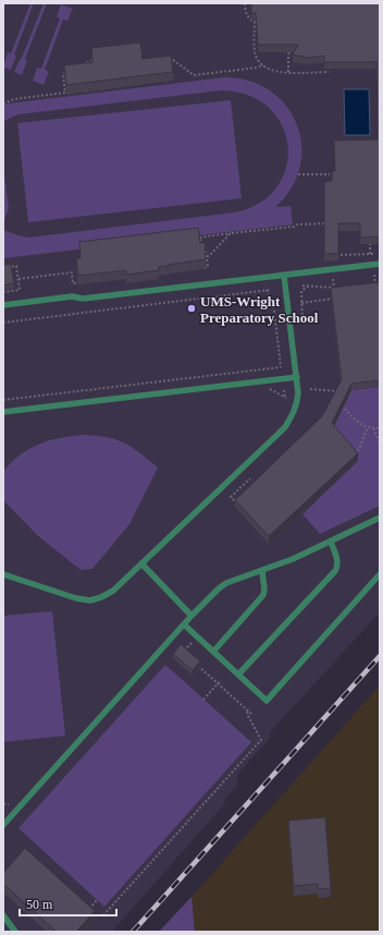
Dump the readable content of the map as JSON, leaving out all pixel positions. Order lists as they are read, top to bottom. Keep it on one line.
{"places":["UMS-Wright Preparatory School"],"scale_bar":"50 m"}
